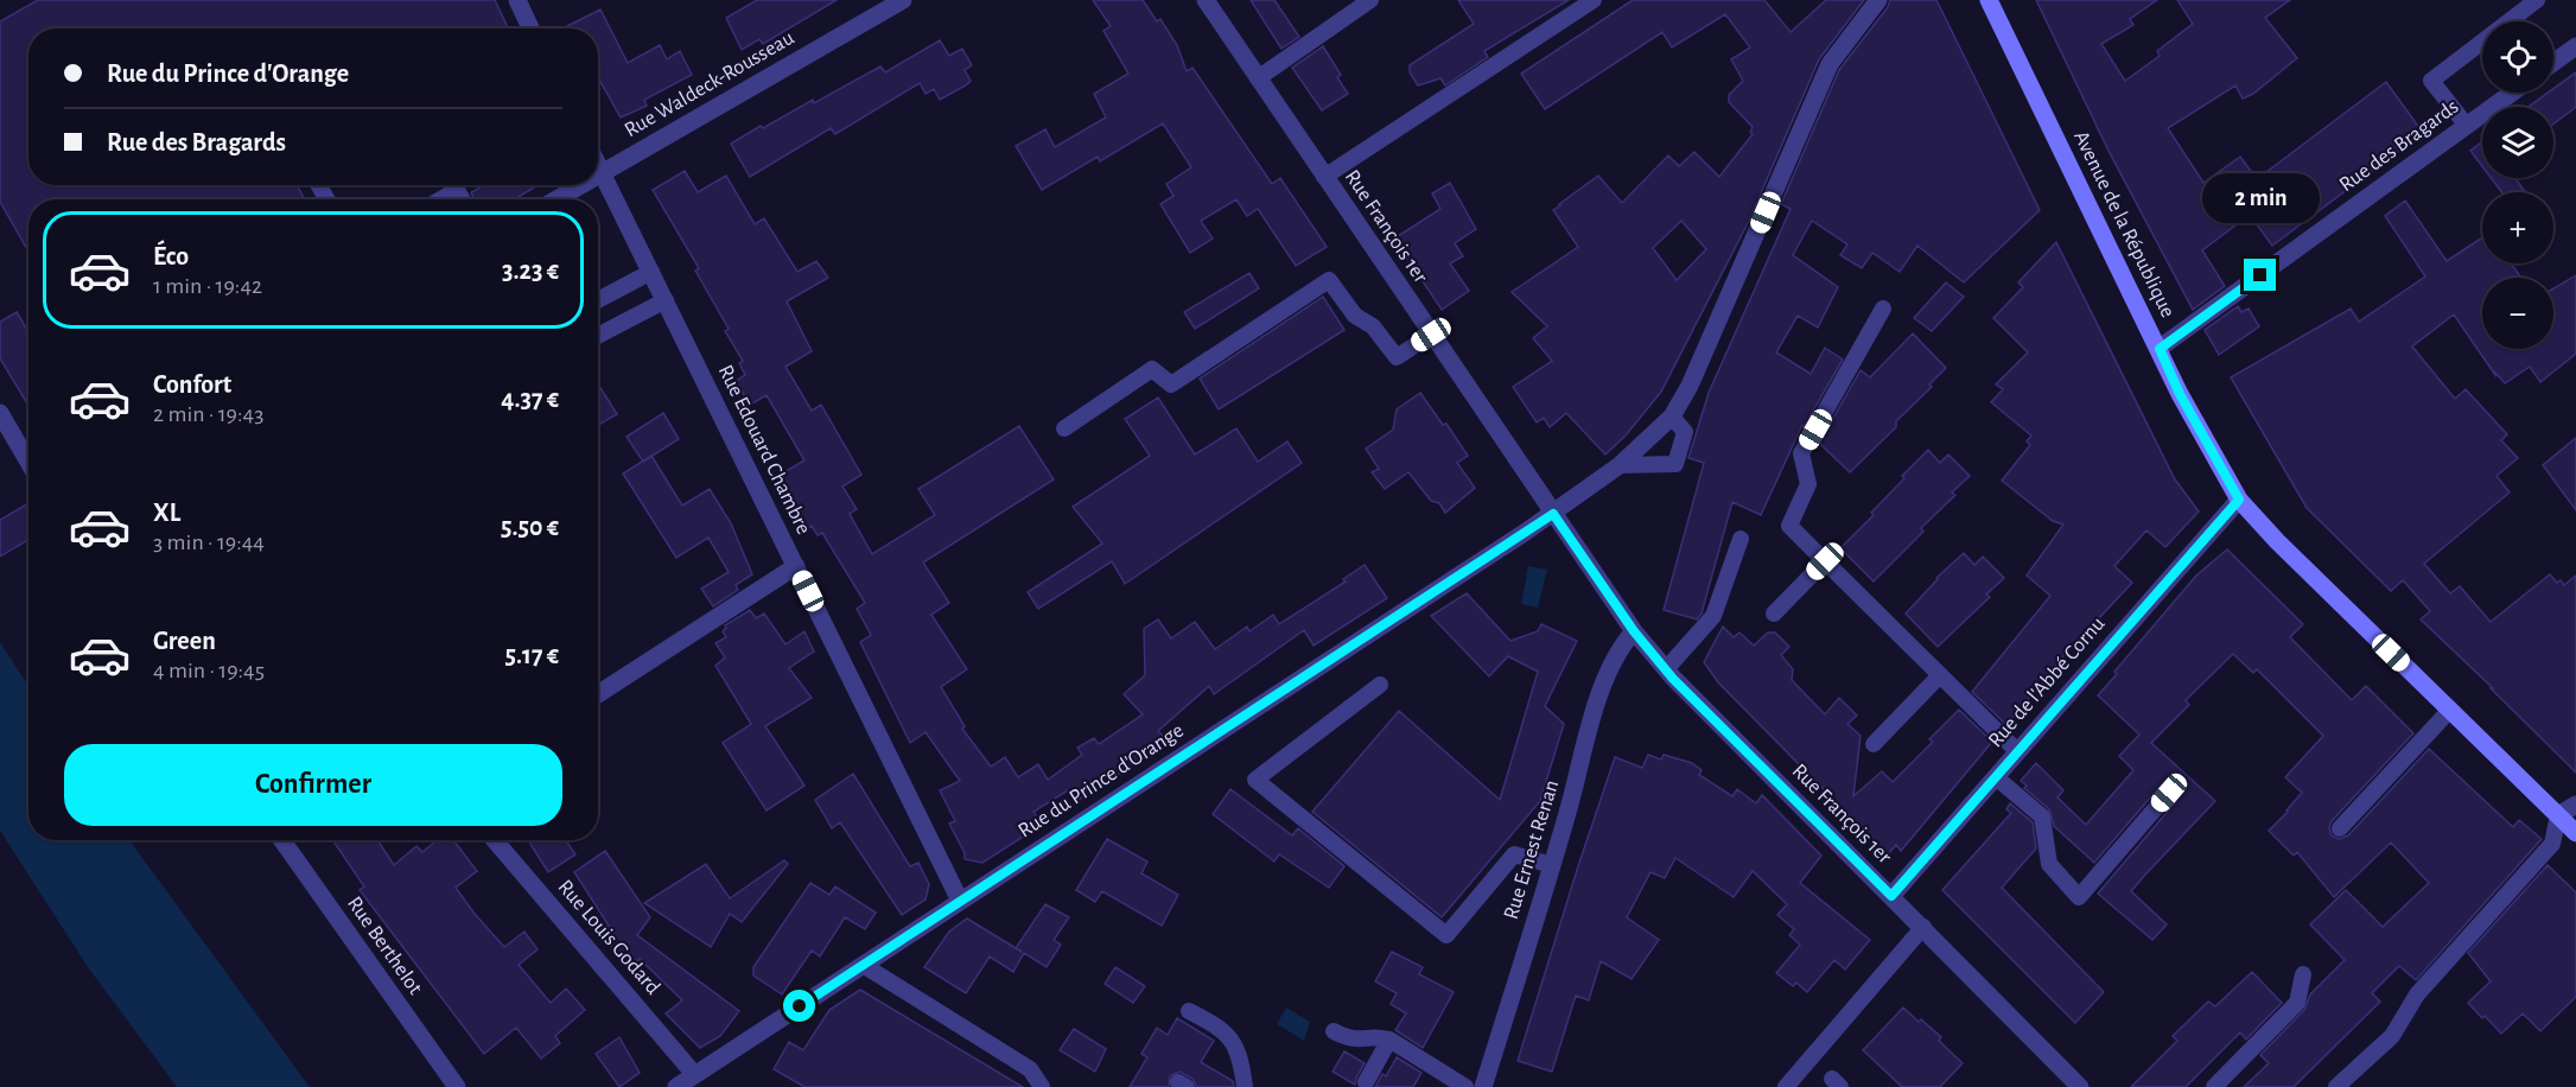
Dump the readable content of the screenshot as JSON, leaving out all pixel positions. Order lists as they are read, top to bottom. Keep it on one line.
{"streets":{"main road":["Avenue de la République"],"street":["Rue Waldeck-Rousseau","Rue des Bragards","Rue François 1er","Rue Edouard Chambre","Rue de l'Abbé Cornu","Rue du Prince d'Orange","Rue Ernest Renan","Rue Louis Godard","Rue Berthelot"]},"crossings":[["Rue Waldeck-Rousseau","Rue Edouard Chambre"],["Rue des Bragards","Avenue de la République"],["Avenue de la République","Rue de l'Abbé Cornu"],["Rue François 1er","Rue de l'Abbé Cornu"],["Rue François 1er","Rue du Prince d'Orange"],["Rue François 1er","Rue Ernest Renan"],["Rue Edouard Chambre","Rue du Prince d'Orange"],["Rue du Prince d'Orange","Rue Louis Godard"]],"page":{"map_buttons":["+","−"],"banner":["Rue du Prince d'Orange","Rue des Bragards"],"bubble":"2 min","list":[{"name":"Éco","note":"1 min · 19:42","value":"3.23 €"},{"name":"Confort","note":"2 min · 19:43","value":"4.37 €"},{"name":"XL","note":"3 min · 19:44","value":"5.50 €"},{"name":"Green","note":"4 min · 19:45","value":"5.17 €"}],"buttons":"Confirmer"}}
